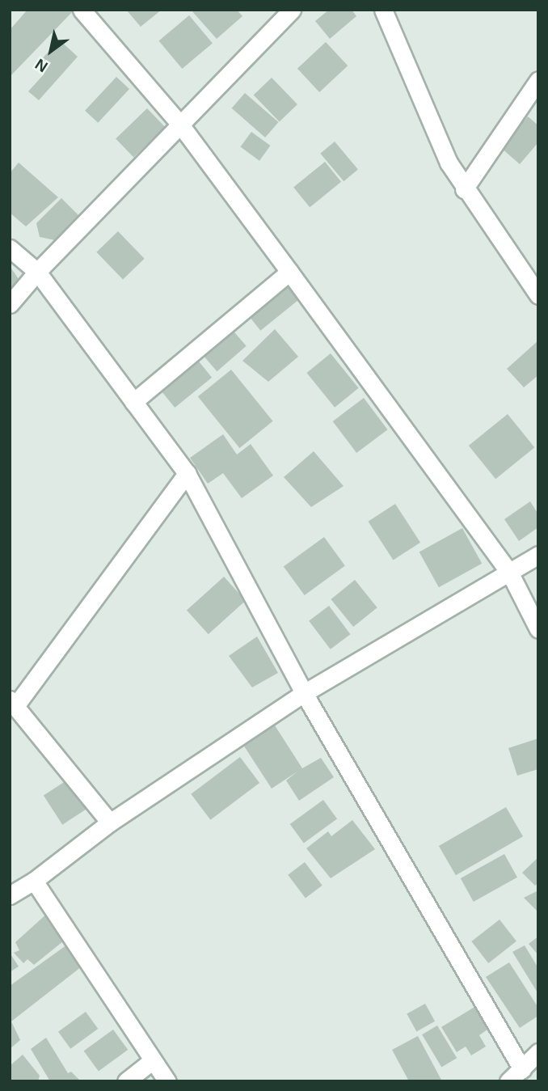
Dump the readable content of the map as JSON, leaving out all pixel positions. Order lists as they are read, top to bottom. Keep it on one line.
{"north":"bottom left"}
